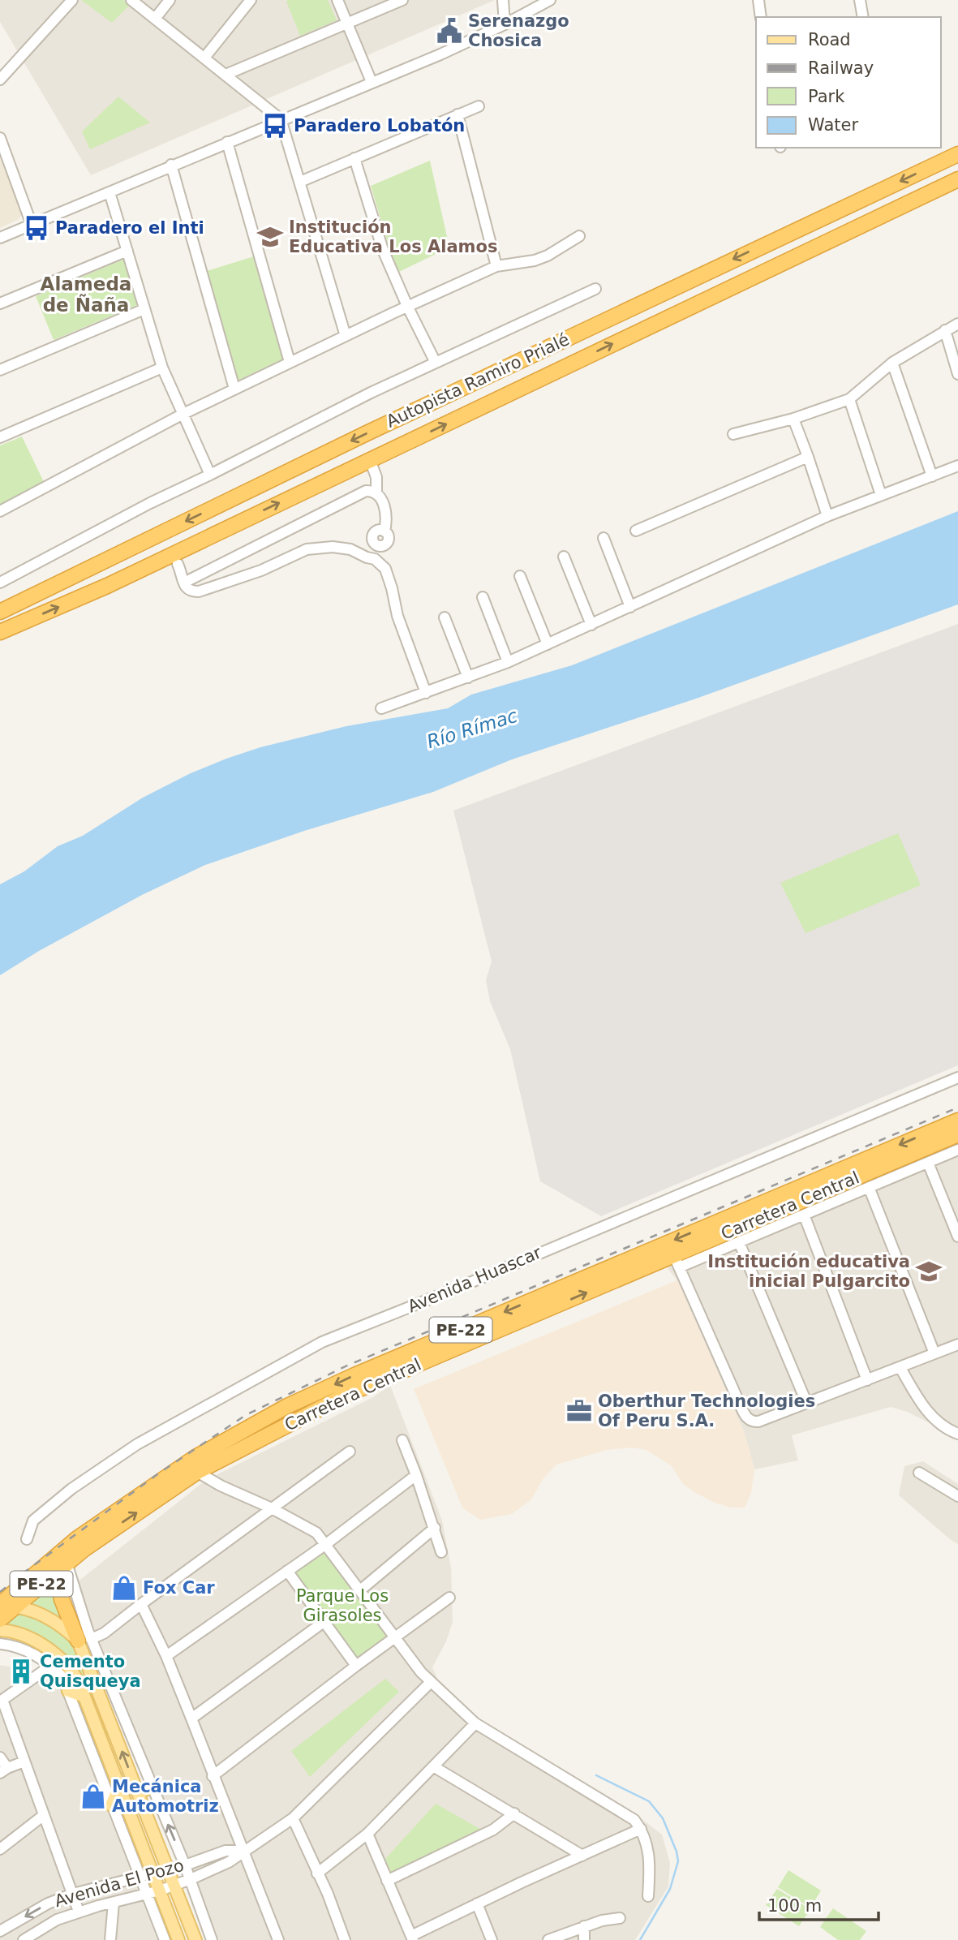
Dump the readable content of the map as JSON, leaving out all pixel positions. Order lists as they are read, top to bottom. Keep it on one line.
{"streets":{"highway":["Autopista Ramiro Prialé","Carretera Central","PE-22"],"street":["Avenida Huascar","Avenida El Pozo"]},"districts":["Alameda de Ñaña"],"water":["Río Rímac"],"parks":["Parque Los Girasoles"],"places":{"public building":["Serenazgo Chosica"],"bus stop":["Paradero Lobatón","Paradero el Inti"],"school or university":["Institución Educativa Los Alamos","Institución educativa inicial Pulgarcito"],"office":["Oberthur Technologies Of Peru S.A."],"shop":["Fox Car","Mecánica Automotriz"],"building":["Cemento Quisqueya"]},"legend":["Road","Railway","Park","Water"],"scale_bar":"100 m"}
